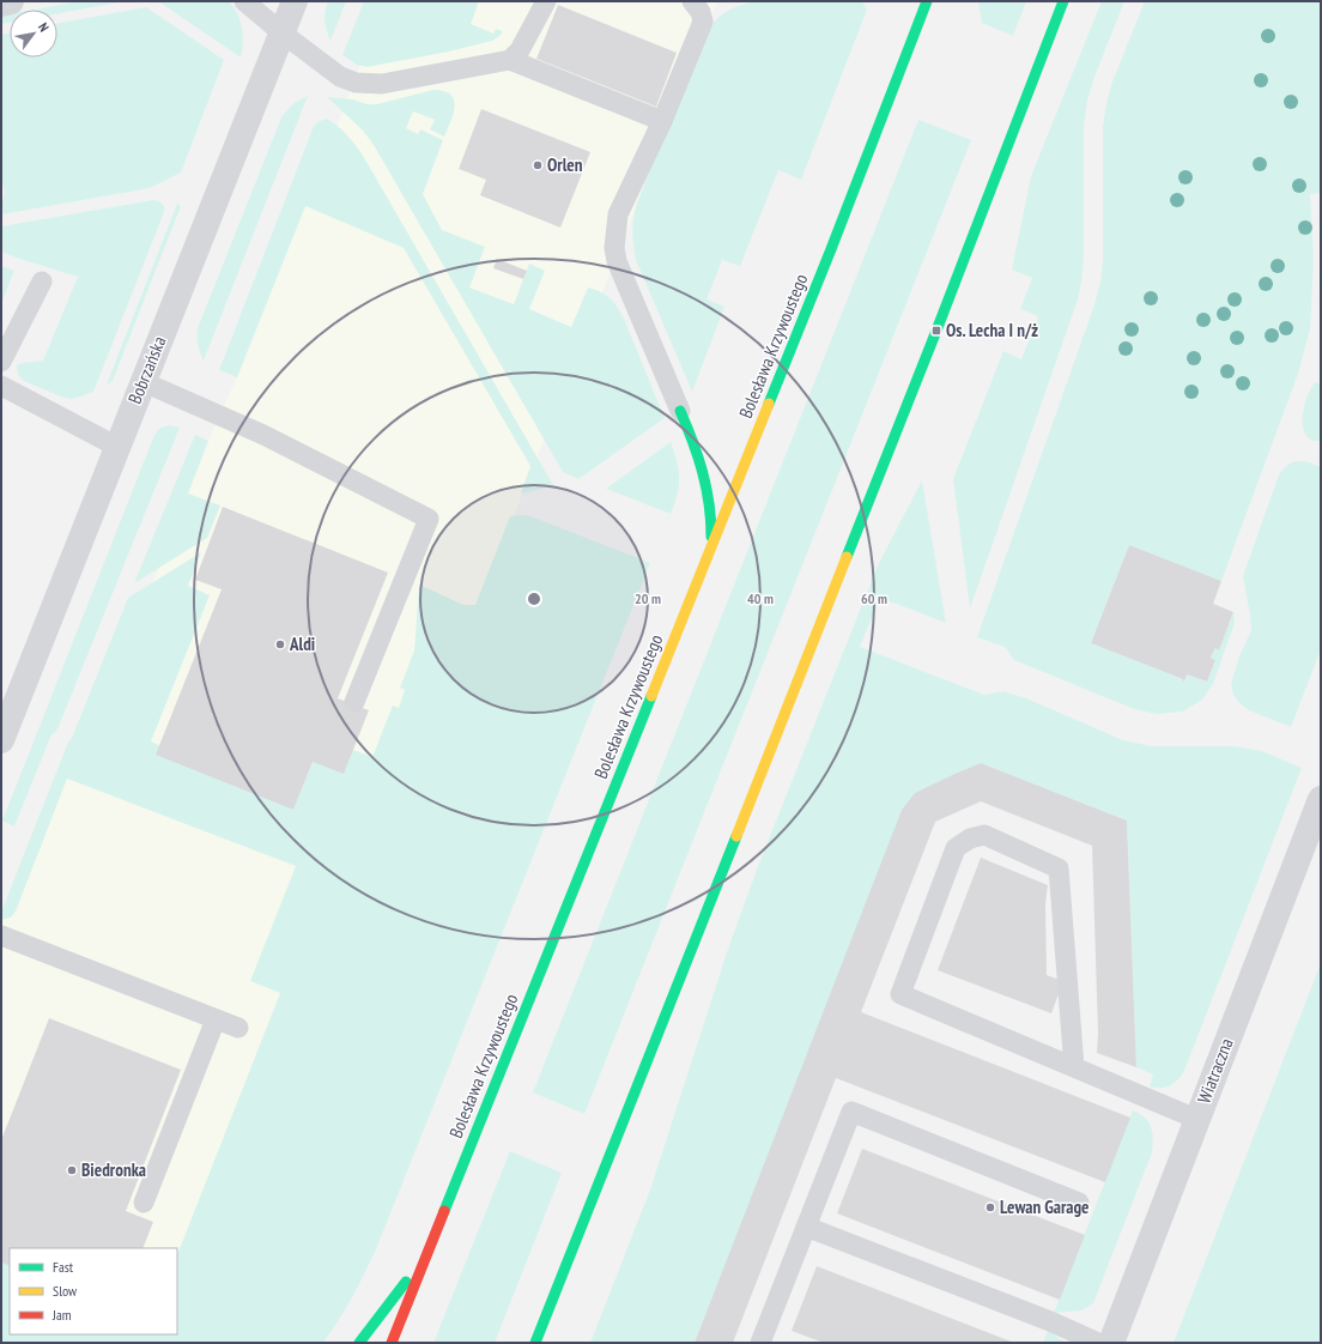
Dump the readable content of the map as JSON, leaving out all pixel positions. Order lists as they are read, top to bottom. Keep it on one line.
{"streets":{"main road":["Bolesława Krzywoustego"],"street":["Bobrzańska","Wiatraczna"]},"places":{"other":["Orlen","Aldi","Biedronka","Lewan Garage"],"transit":["Os. Lecha I n/ż"]},"legend":["Fast","Slow","Jam"],"north":"top right","rings":["20 m","40 m","60 m"]}
